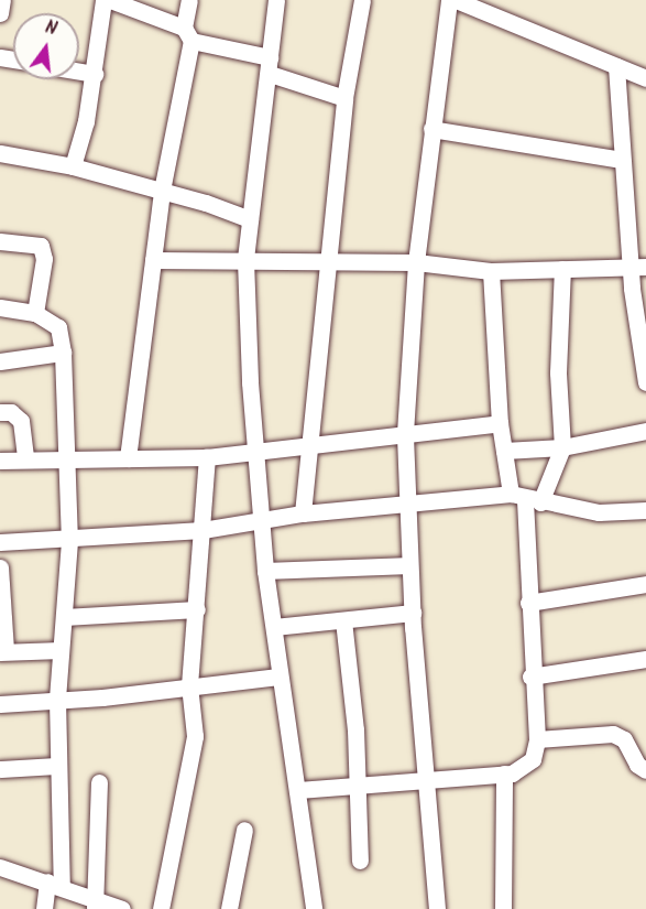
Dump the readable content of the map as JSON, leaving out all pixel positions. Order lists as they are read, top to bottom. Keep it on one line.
{"north":"top"}
